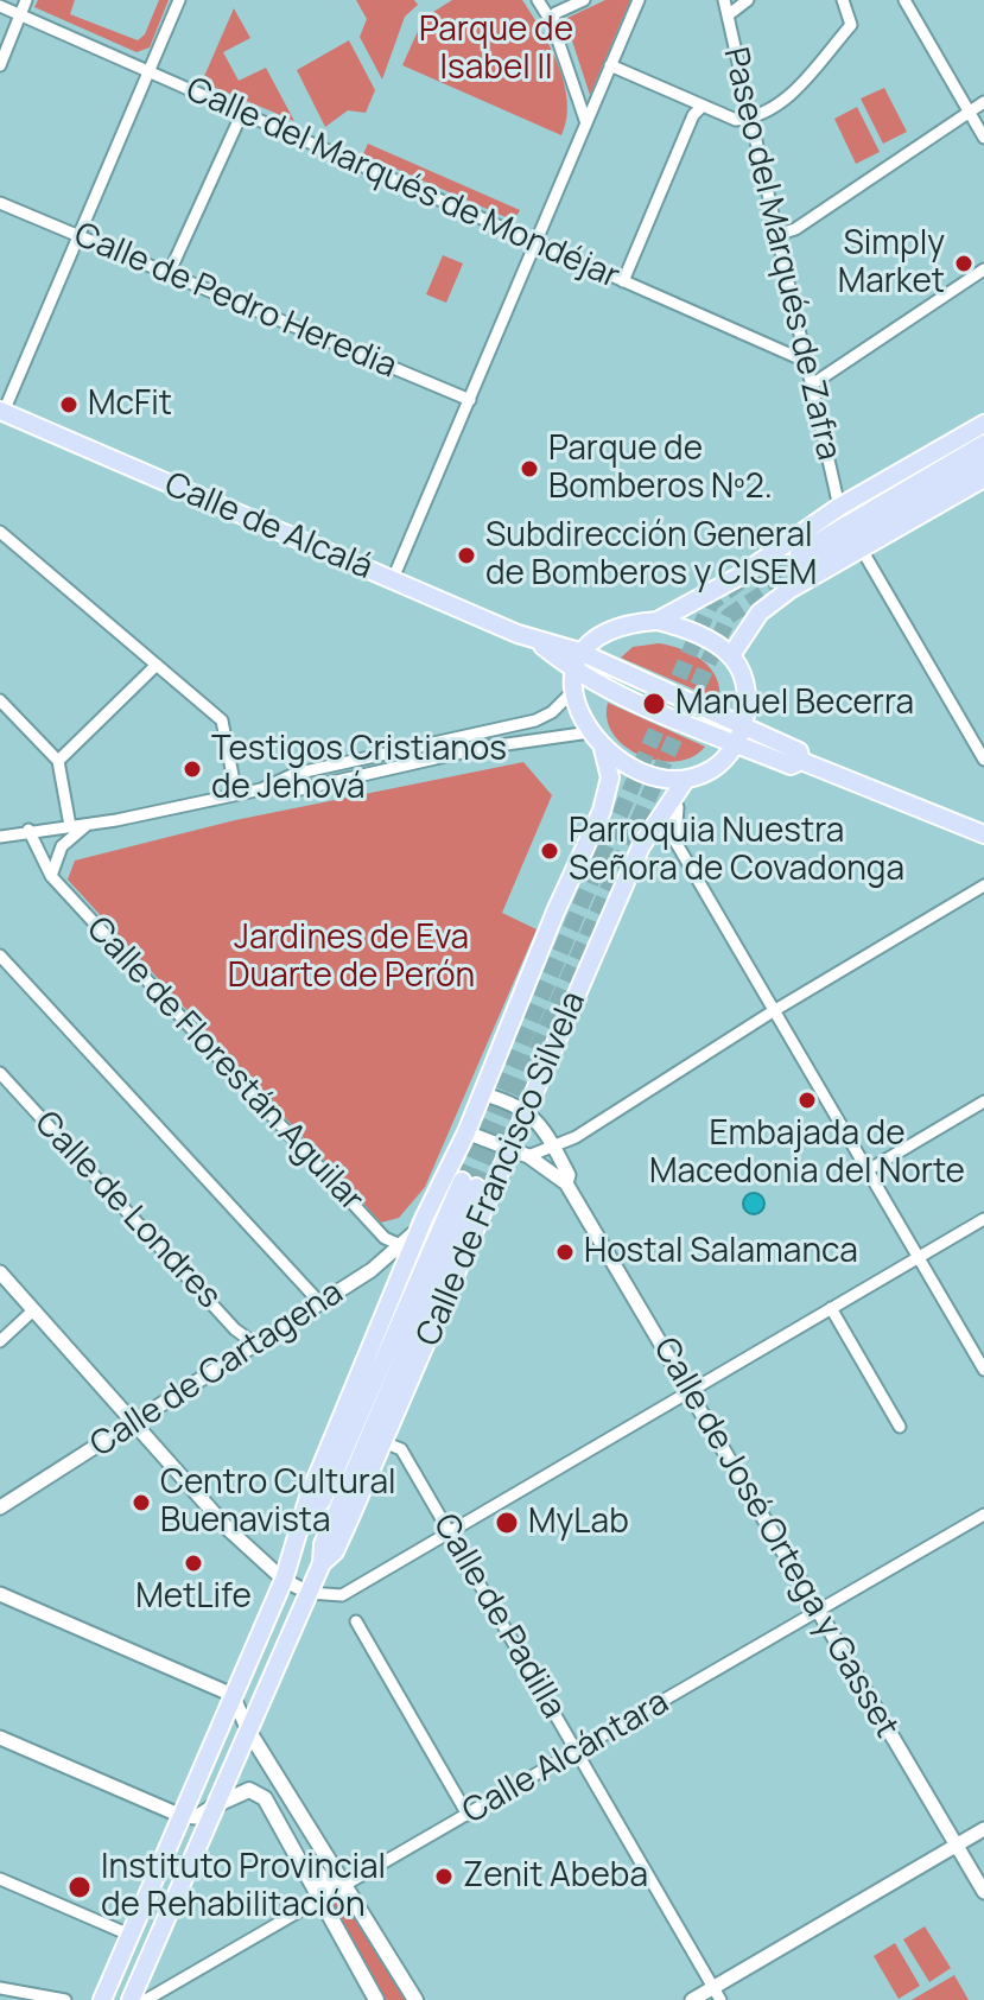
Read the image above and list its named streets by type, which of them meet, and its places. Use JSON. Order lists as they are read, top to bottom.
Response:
{
  "streets": {
    "main road": ["Calle de Alcalá", "Calle de Francisco Silvela"],
    "street": [
      "Calle del Marqués de Mondéjar",
      "Paseo del Marqués de Zafra",
      "Calle de Pedro Heredia",
      "Calle de Florestán Aguilar",
      "Calle de Londres",
      "Calle de Cartagena",
      "Calle de José Ortega y Gasset",
      "Calle de Padilla",
      "Calle Alcántara"
    ]
  },
  "crossings": [
    ["Calle del Marqués de Mondéjar", "Paseo del Marqués de Zafra"],
    ["Calle de Florestán Aguilar", "Calle de Cartagena"],
    ["Calle de Francisco Silvela", "Calle de Cartagena"],
    ["Calle de Francisco Silvela", "Calle de José Ortega y Gasset"],
    ["Calle de Francisco Silvela", "Calle de Padilla"],
    ["Calle de Londres", "Calle de Cartagena"],
    ["Calle de José Ortega y Gasset", "Calle Alcántara"],
    ["Calle de Padilla", "Calle Alcántara"]
  ],
  "parks": ["Parque de Isabel II", "Jardines de Eva Duarte de Perón"],
  "places": [
    "Simply Market",
    "McFit",
    "Parque de Bomberos Nº2.",
    "Subdirección General de Bomberos y CISEM",
    "Manuel Becerra",
    "Testigos Cristianos de Jehová",
    "Parroquia Nuestra Señora de Covadonga",
    "Embajada de Macedonia del Norte",
    "Hostal Salamanca",
    "Centro Cultural Buenavista",
    "MyLab",
    "MetLife",
    "Zenit Abeba",
    "Instituto Provincial de Rehabilitación"
  ]
}
